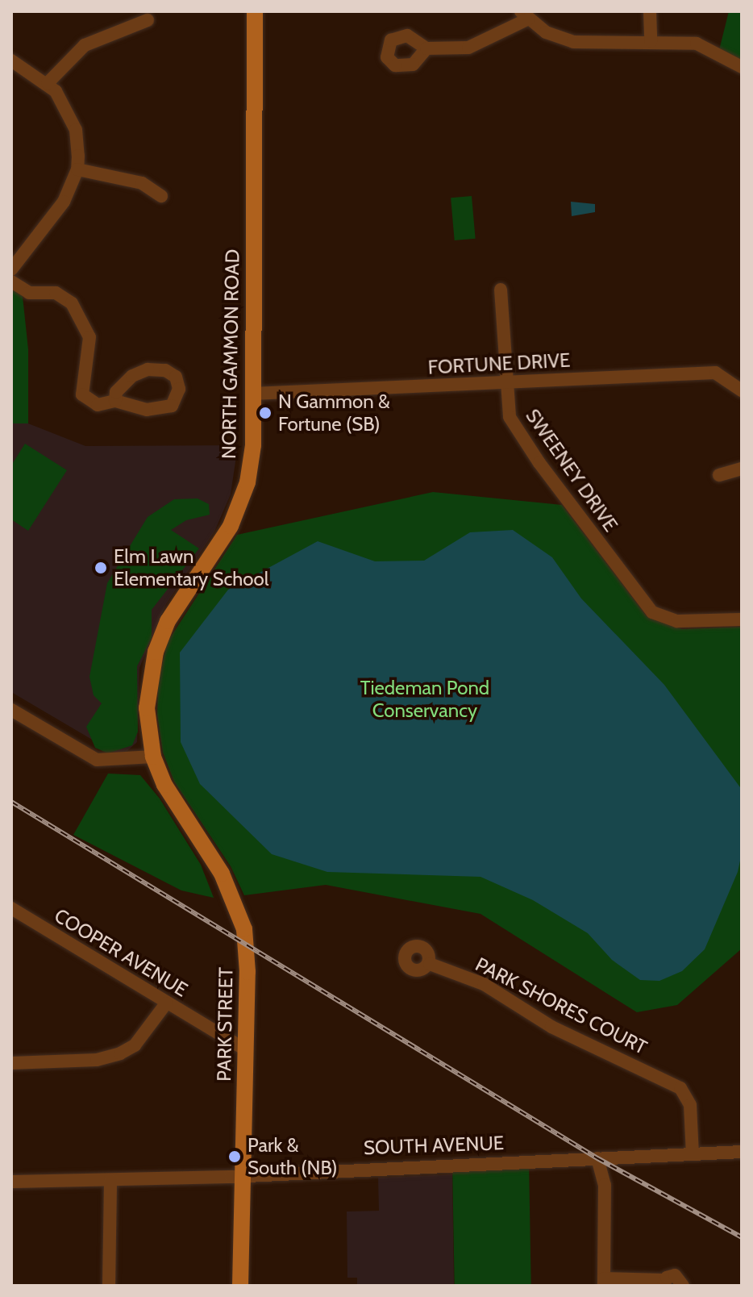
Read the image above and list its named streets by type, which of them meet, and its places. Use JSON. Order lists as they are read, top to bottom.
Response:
{
  "streets": {
    "main road": ["NORTH GAMMON ROAD", "PARK STREET"],
    "street": [
      "FORTUNE DRIVE",
      "SWEENEY DRIVE",
      "COOPER AVENUE",
      "PARK SHORES COURT",
      "SOUTH AVENUE"
    ]
  },
  "crossings": [
    ["NORTH GAMMON ROAD", "FORTUNE DRIVE"],
    ["NORTH GAMMON ROAD", "PARK STREET"],
    ["FORTUNE DRIVE", "SWEENEY DRIVE"],
    ["COOPER AVENUE", "PARK STREET"],
    ["PARK SHORES COURT", "SOUTH AVENUE"],
    ["PARK STREET", "SOUTH AVENUE"]
  ],
  "parks": ["Tiedeman Pond Conservancy"],
  "places": ["N Gammon & Fortune (SB)", "Elm Lawn Elementary School", "Park & South (NB)"]
}
